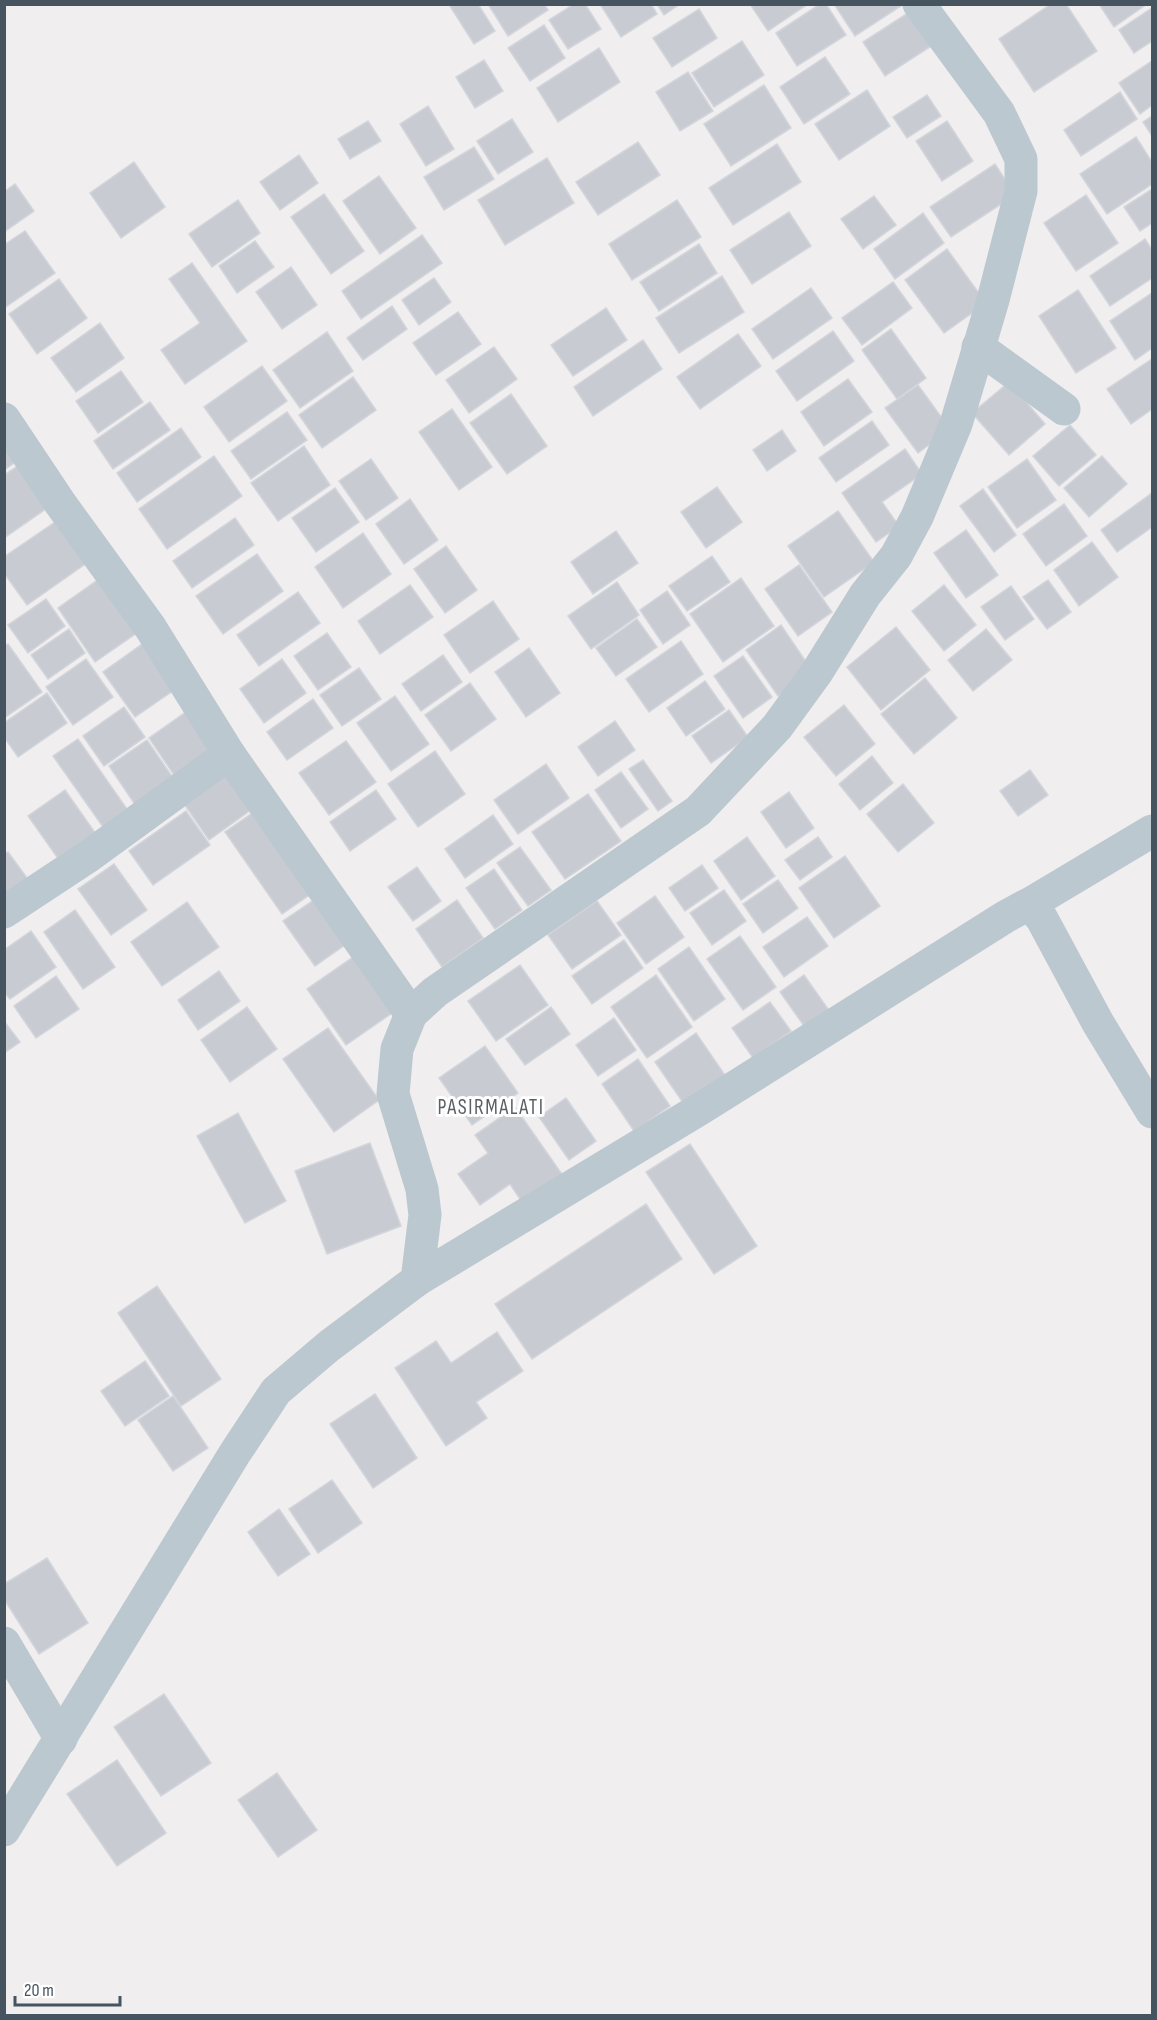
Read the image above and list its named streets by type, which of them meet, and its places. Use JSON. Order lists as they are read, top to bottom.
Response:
{
  "districts": ["PASIRMALATI"],
  "scale_bar": "20 m"
}
